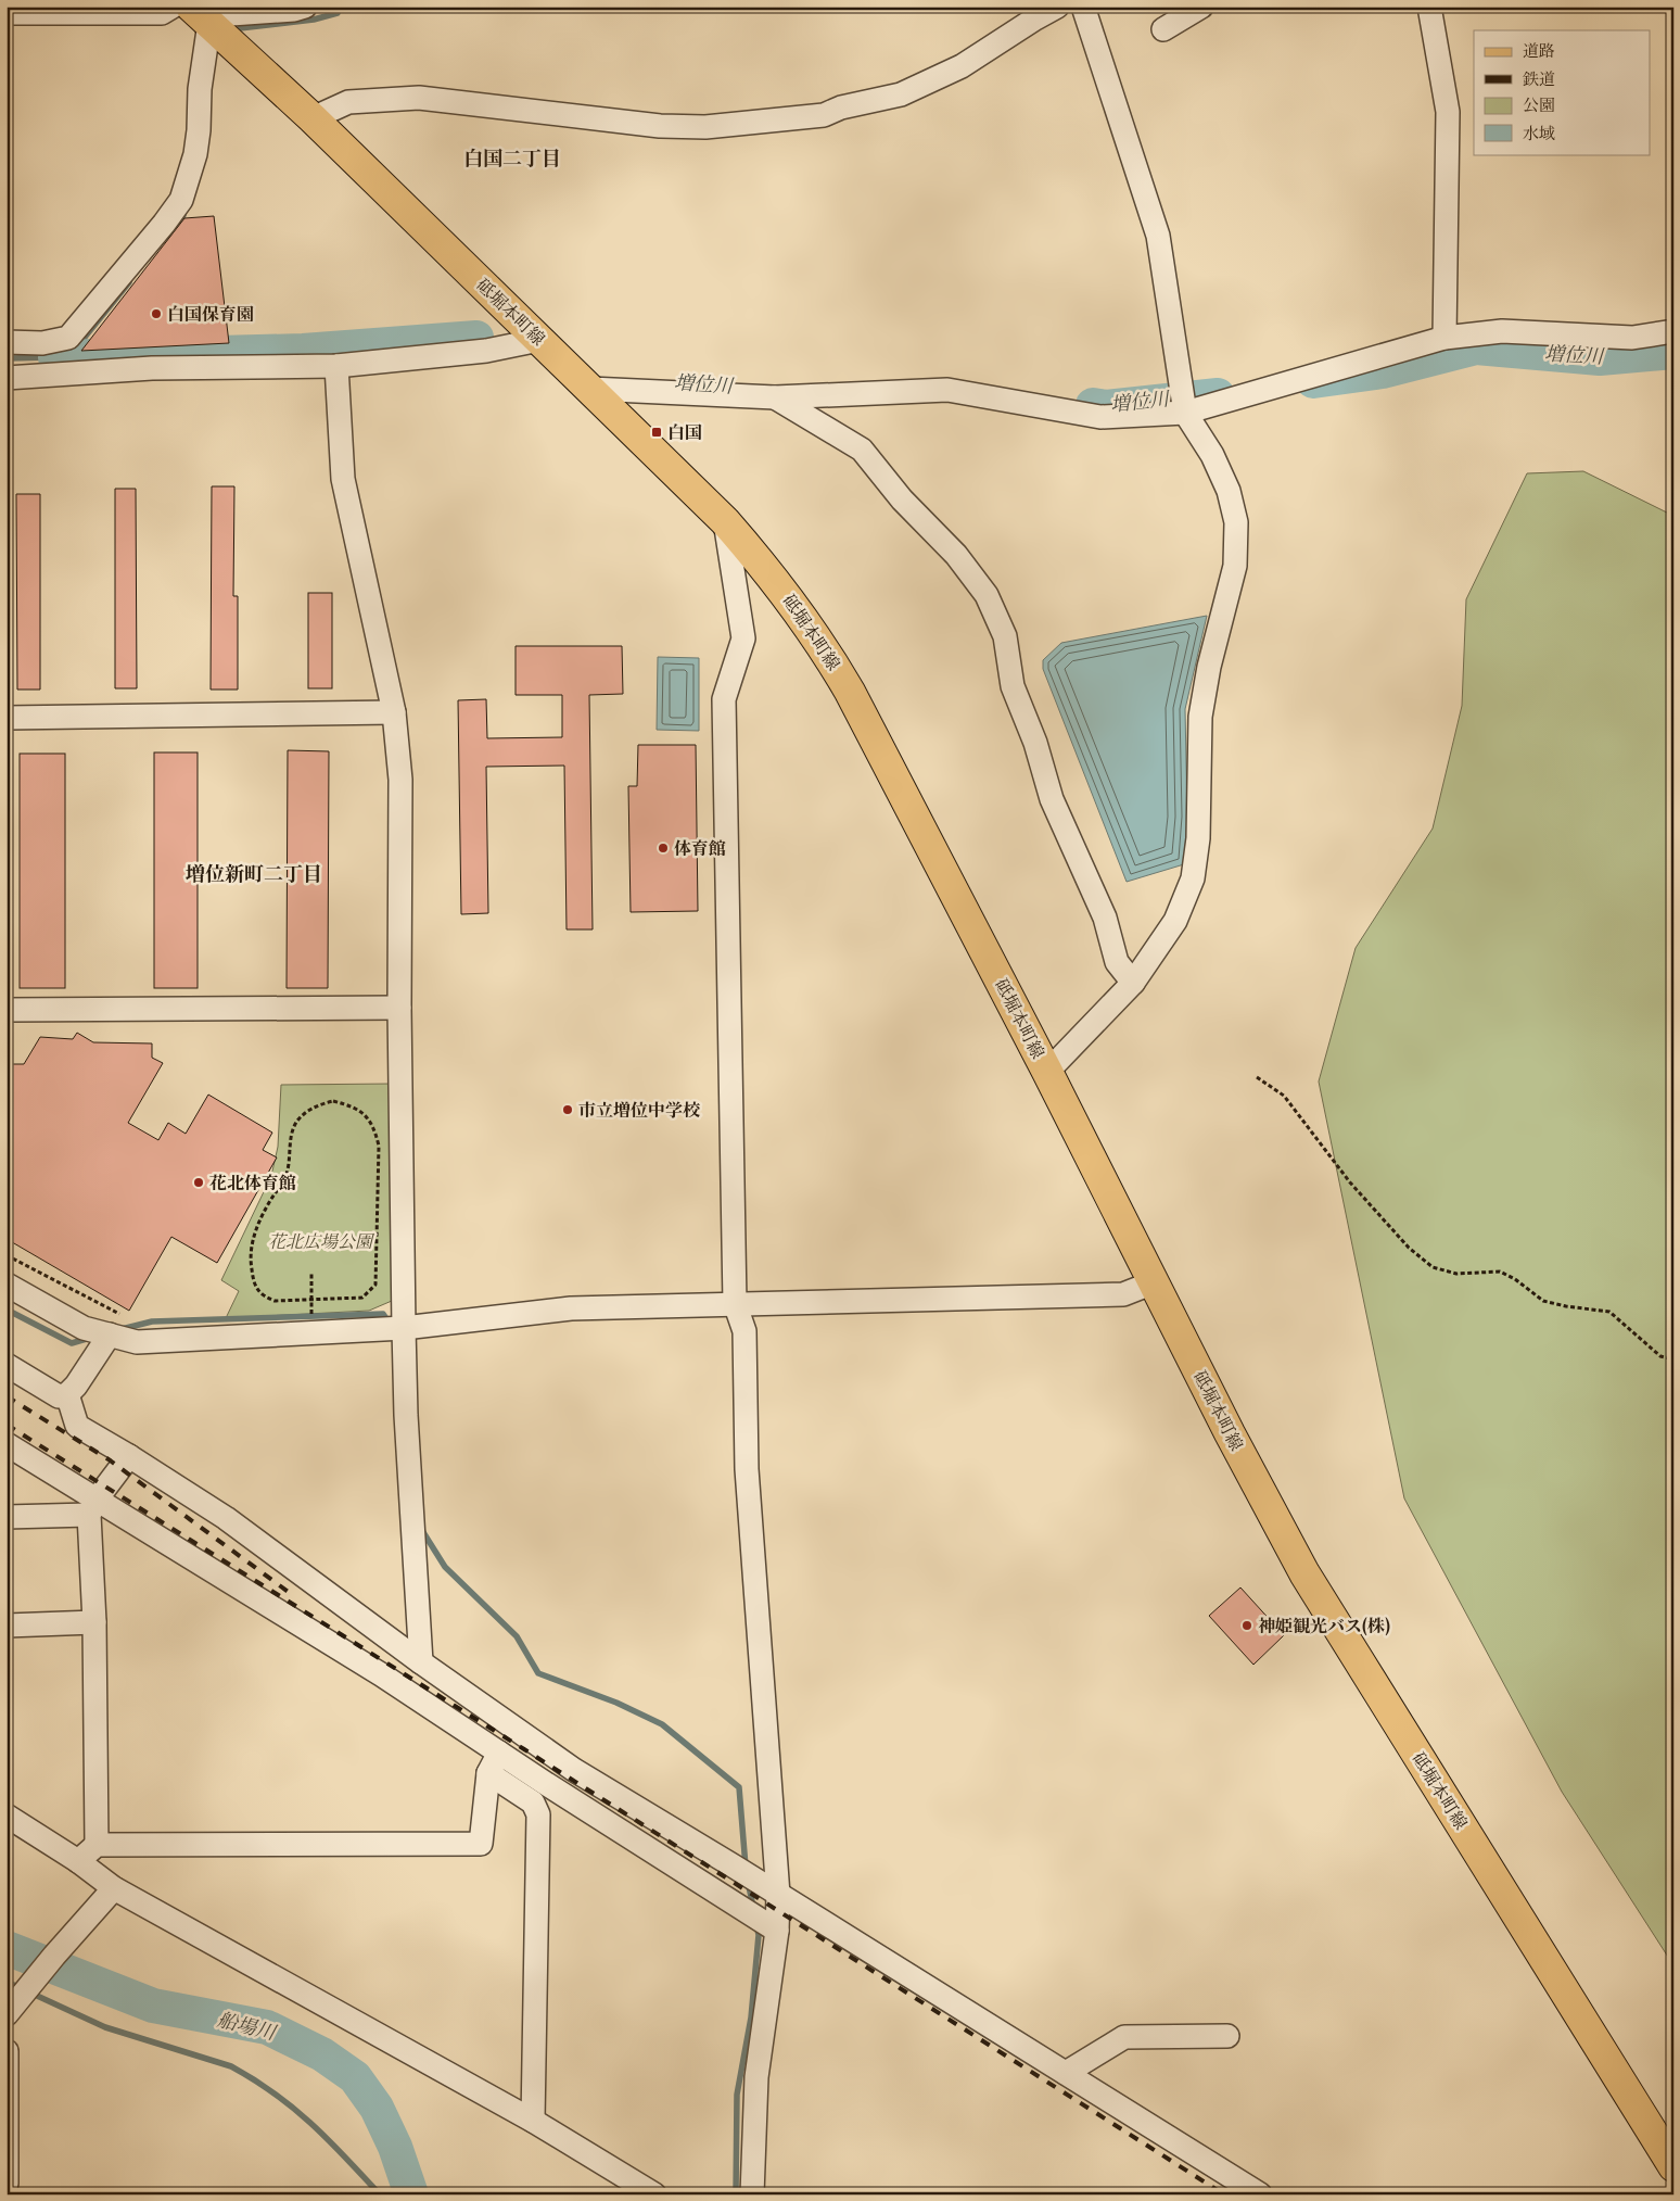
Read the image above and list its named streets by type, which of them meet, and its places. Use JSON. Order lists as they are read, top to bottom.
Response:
{
  "streets": {
    "main road": ["砥堀本町線"]
  },
  "districts": ["白国二丁目", "増位新町二丁目"],
  "water": ["増位川", "船場川"],
  "parks": ["花北広場公園"],
  "places": {
    "other": [
      "白国保育園",
      "体育館",
      "市立増位中学校",
      "花北体育館",
      "神姫観光バス(株)"
    ],
    "transit": ["白国"]
  },
  "legend": [
    "道路",
    "鉄道",
    "公園",
    "水域"
  ]
}
